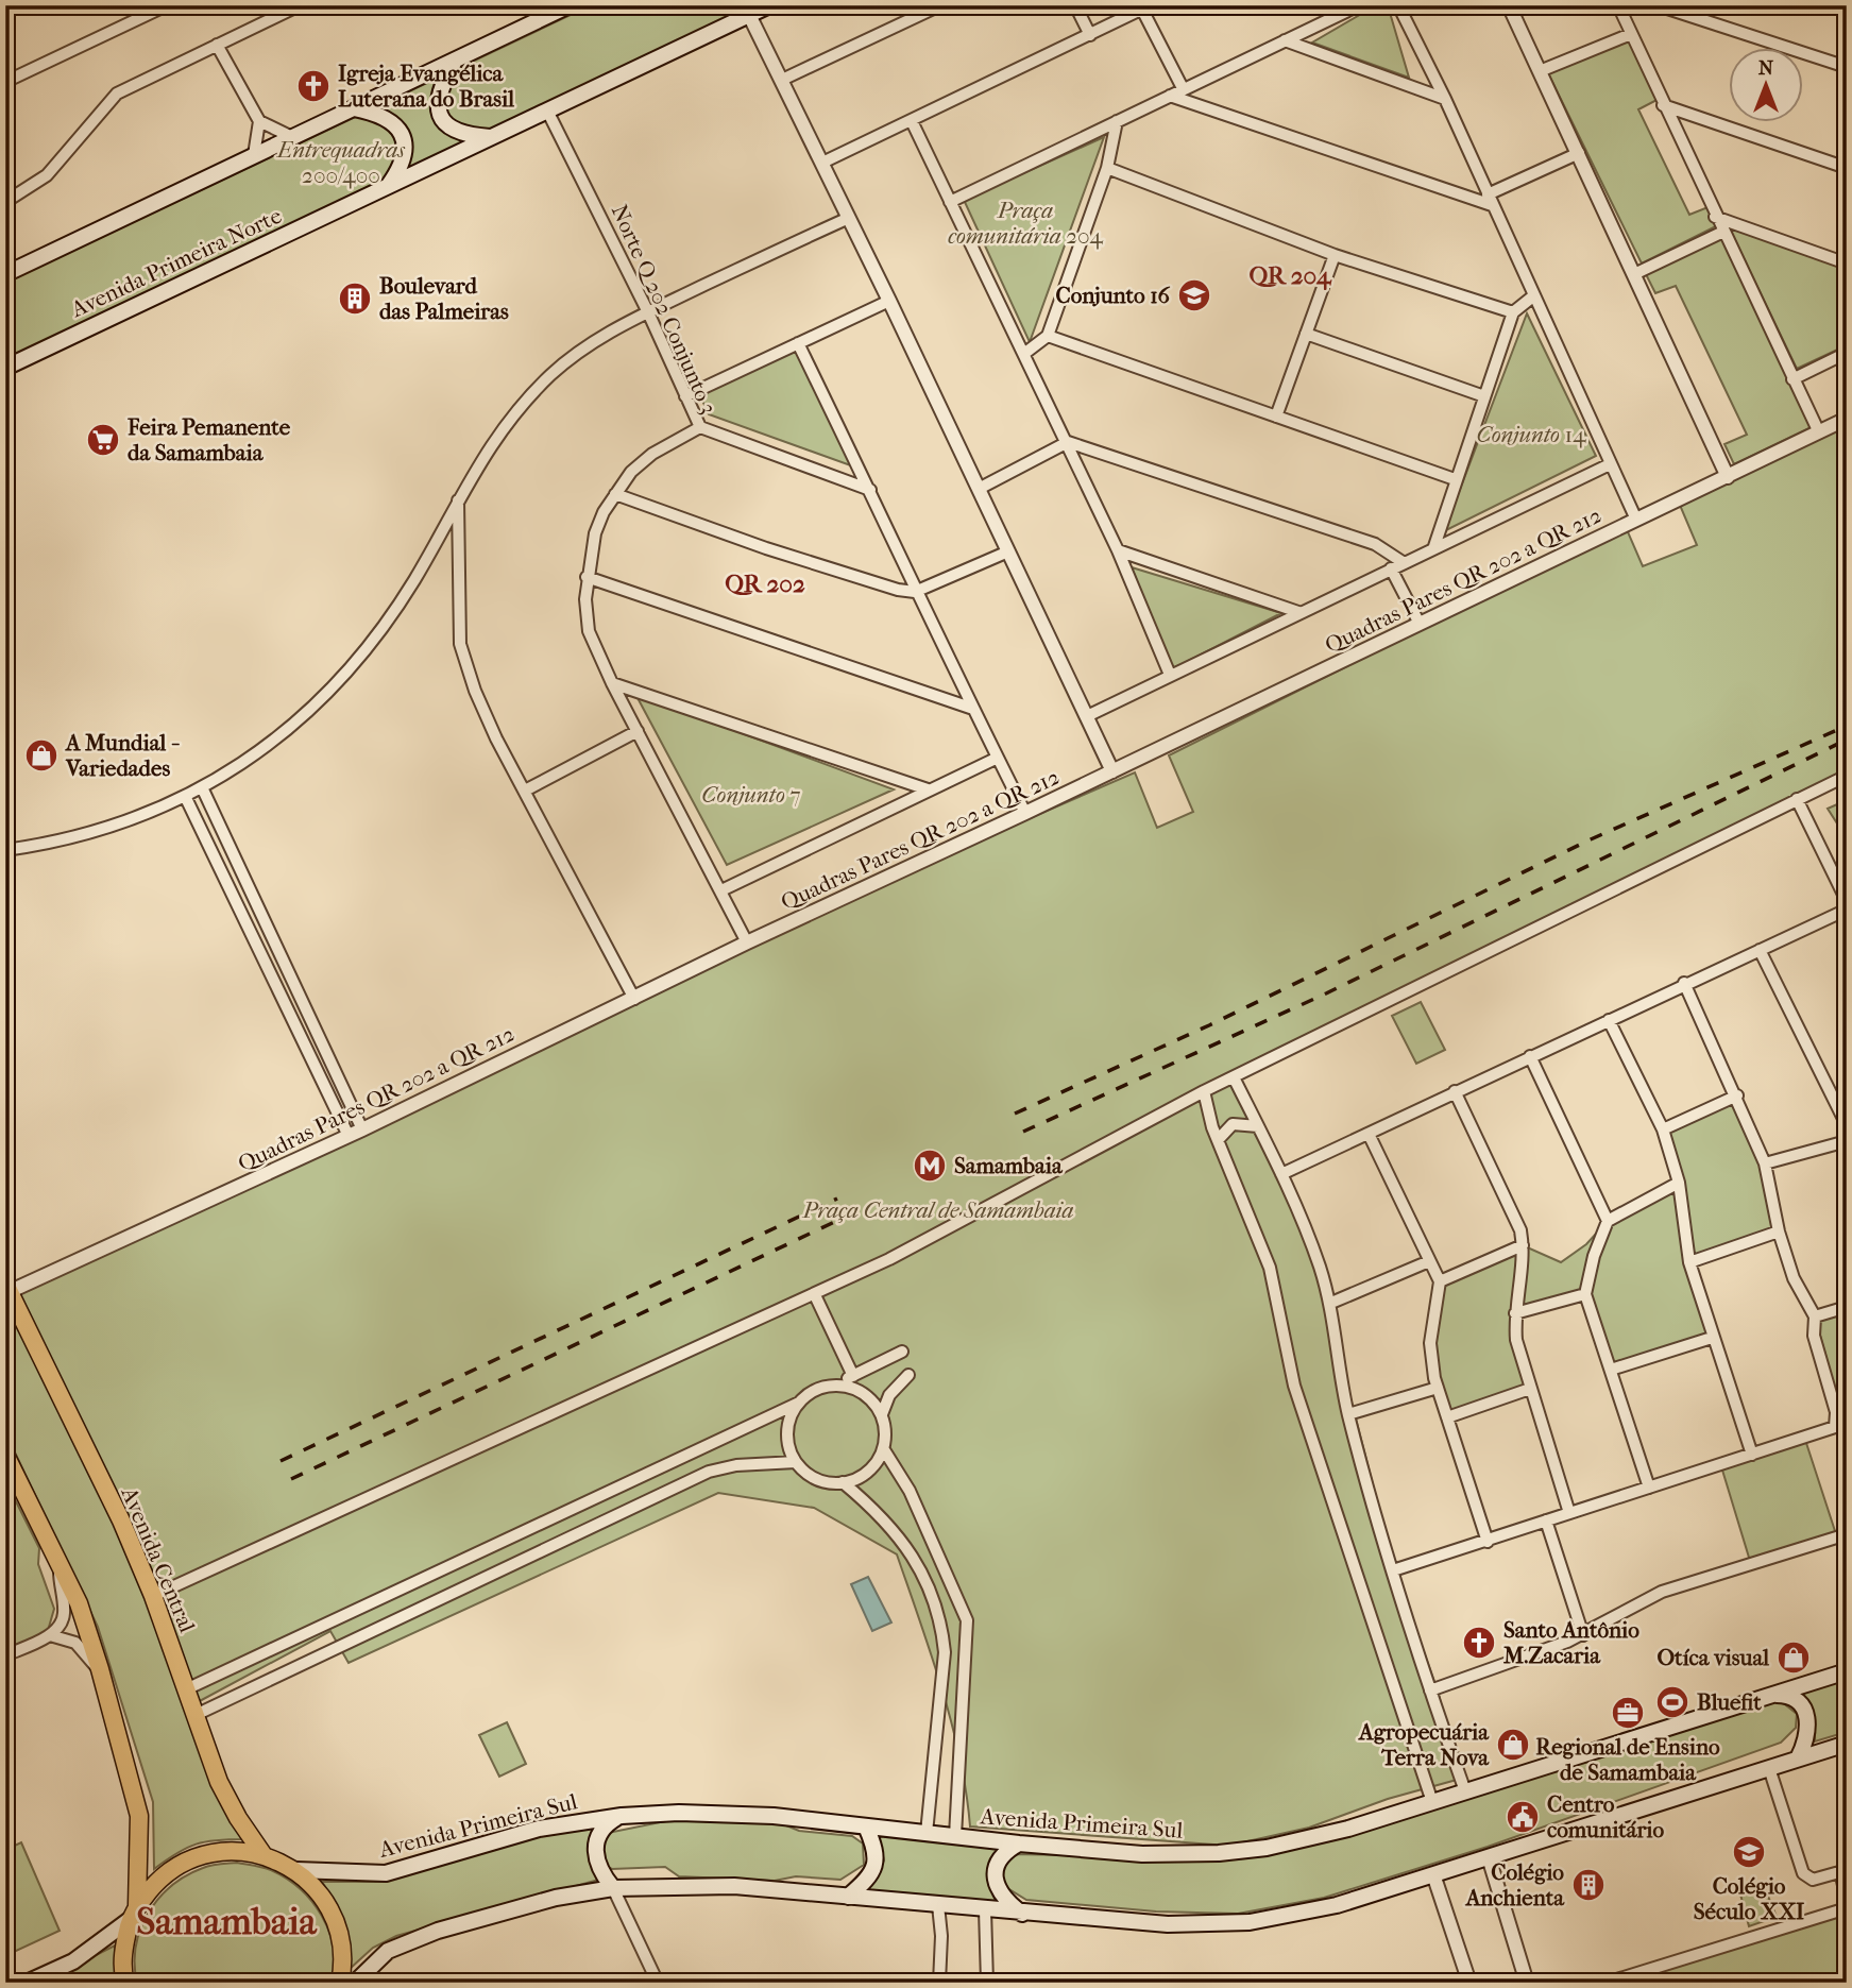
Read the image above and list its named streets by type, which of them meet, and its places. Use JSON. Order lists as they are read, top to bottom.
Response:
{
  "streets": {
    "main road": ["Avenida Primeira Norte", "Avenida Central", "Avenida Primeira Sul"],
    "street": ["Norte Q 202 Conjunto 3", "Quadras Pares QR 202 a QR 212"]
  },
  "crossings": [
    ["Avenida Primeira Norte", "Norte Q 202 Conjunto 3"],
    ["Norte Q 202 Conjunto 3", "Quadras Pares QR 202 a QR 212"],
    ["Quadras Pares QR 202 a QR 212", "Avenida Central"]
  ],
  "districts": ["QR 204", "QR 202", "Samambaia"],
  "parks": [
    "Entrequadras 200/400",
    "Praça comunitária 204",
    "Conjunto 14",
    "Conjunto 7",
    "Praça Central de Samambaia"
  ],
  "places": {
    "church": ["Igreja Evangélica Luterana do Brasil", "Santo Antônio M.Zacaria"],
    "school or university": ["Conjunto 16", "Colégio Século XXI"],
    "building": ["Boulevard das Palmeiras", "Colégio Anchienta"],
    "supermarket": ["Feira Pemanente da Samambaia"],
    "shop": ["A Mundial - Variedades", "Otíca visual", "Agropecuária Terra Nova"],
    "metro station": ["Samambaia"],
    "sports": ["Bluefit"],
    "office": ["Regional de Ensino de Samambaia"],
    "public building": ["Centro comunitário"]
  },
  "north": "top"
}
